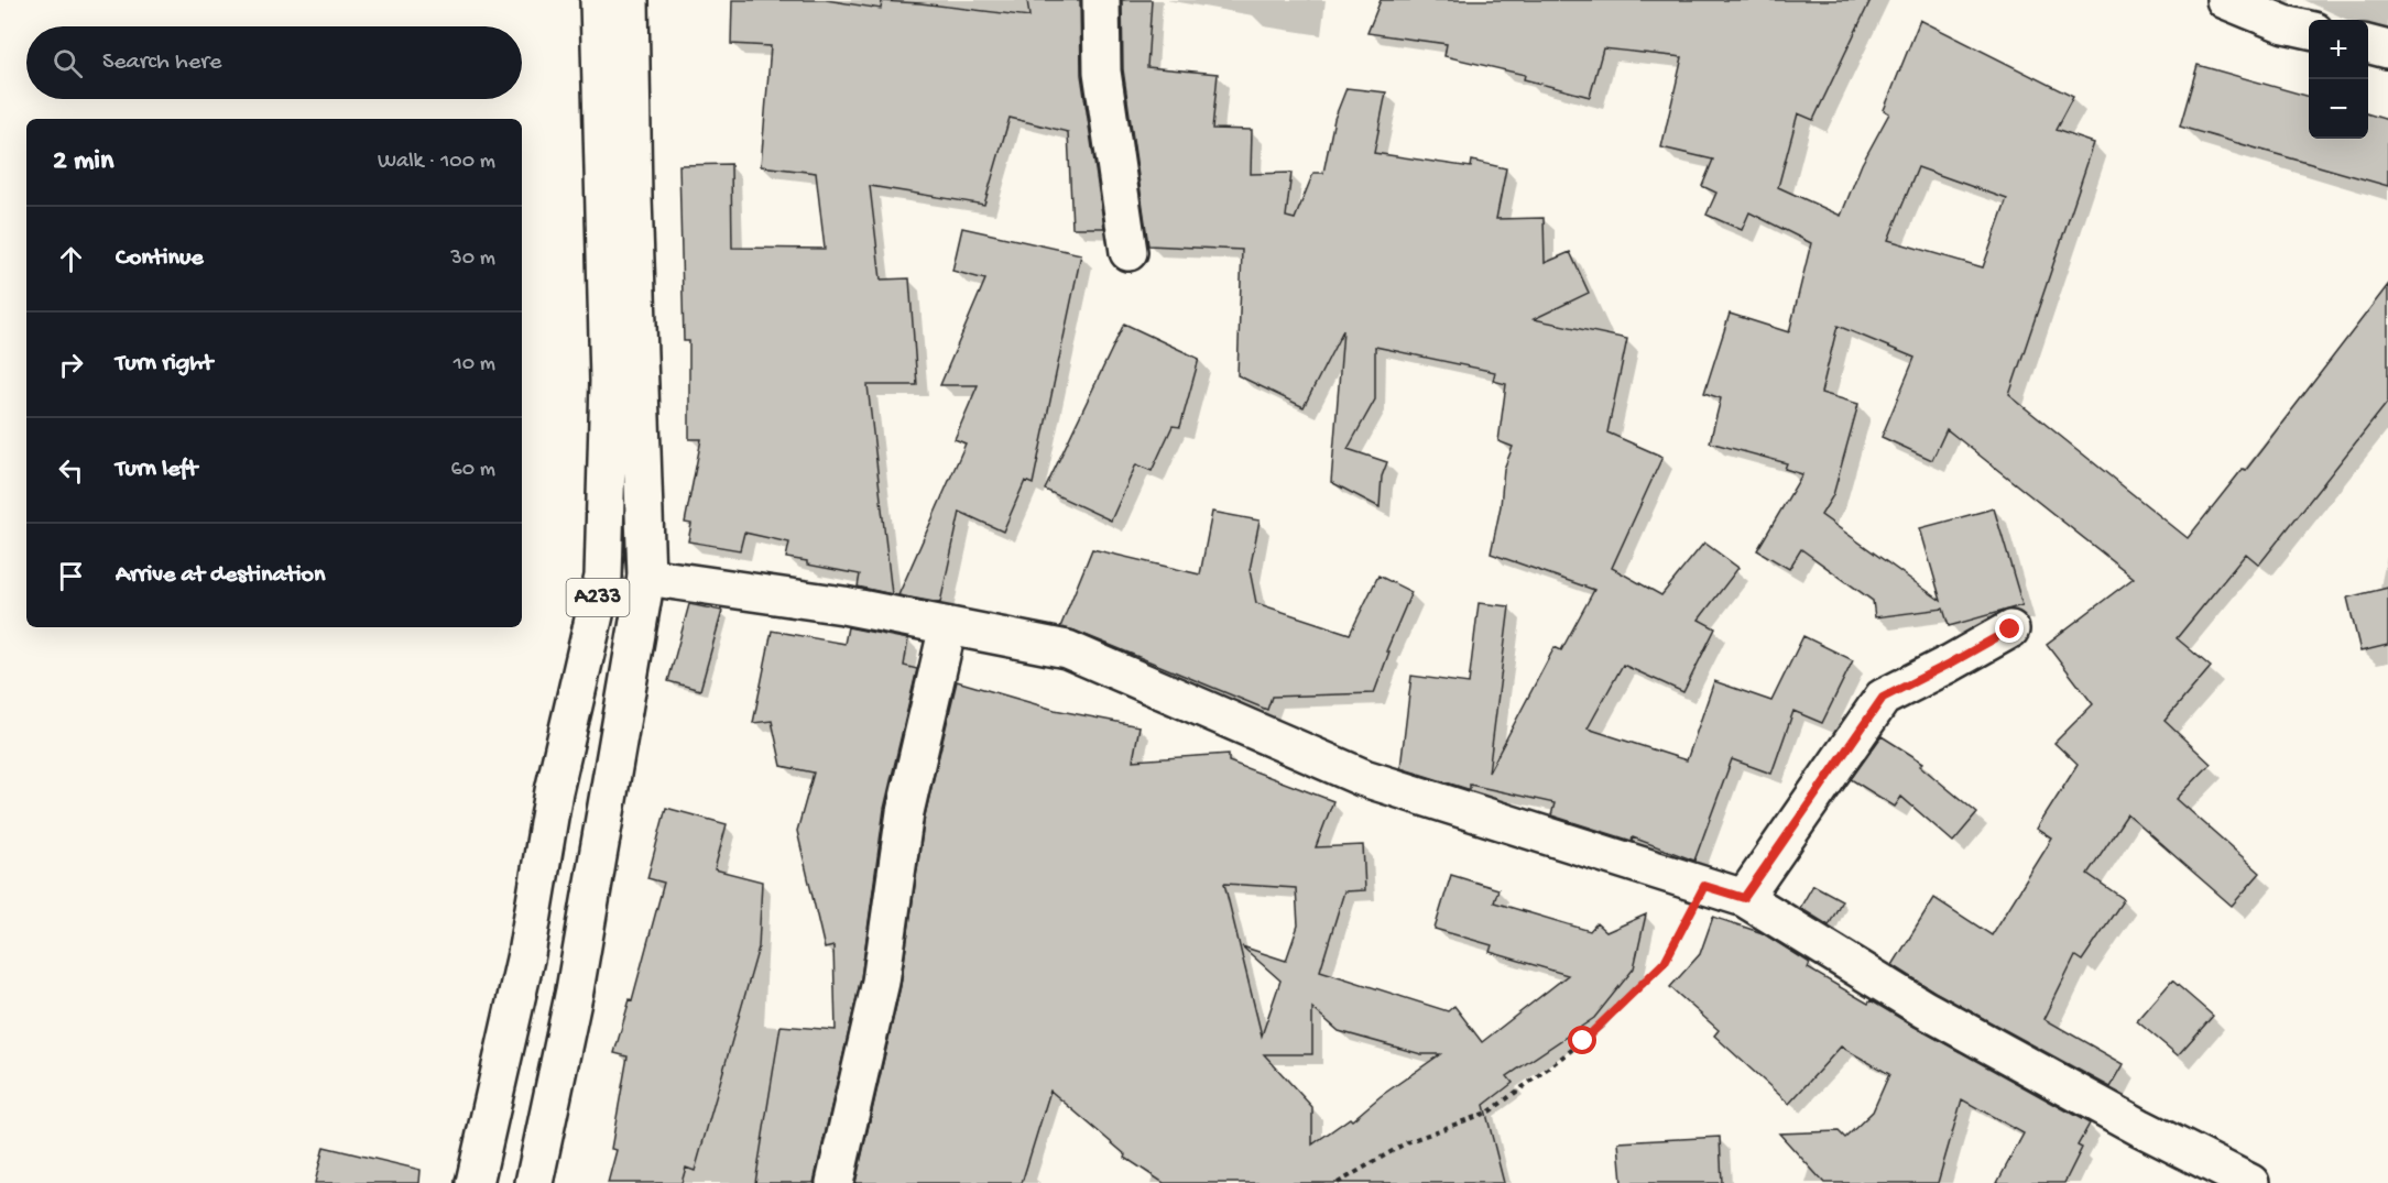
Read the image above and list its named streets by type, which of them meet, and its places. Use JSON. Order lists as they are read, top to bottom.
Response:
{
  "streets": {
    "main road": ["A233"]
  },
  "page": {
    "map_buttons": ["+", "−"],
    "search": "Search here",
    "heading": ["2 min", "Walk · 100 m"],
    "list": [
      ["Continue", "30 m"],
      ["Turn right", "10 m"],
      ["Turn left", "60 m"],
      "Arrive at destination"
    ]
  }
}
